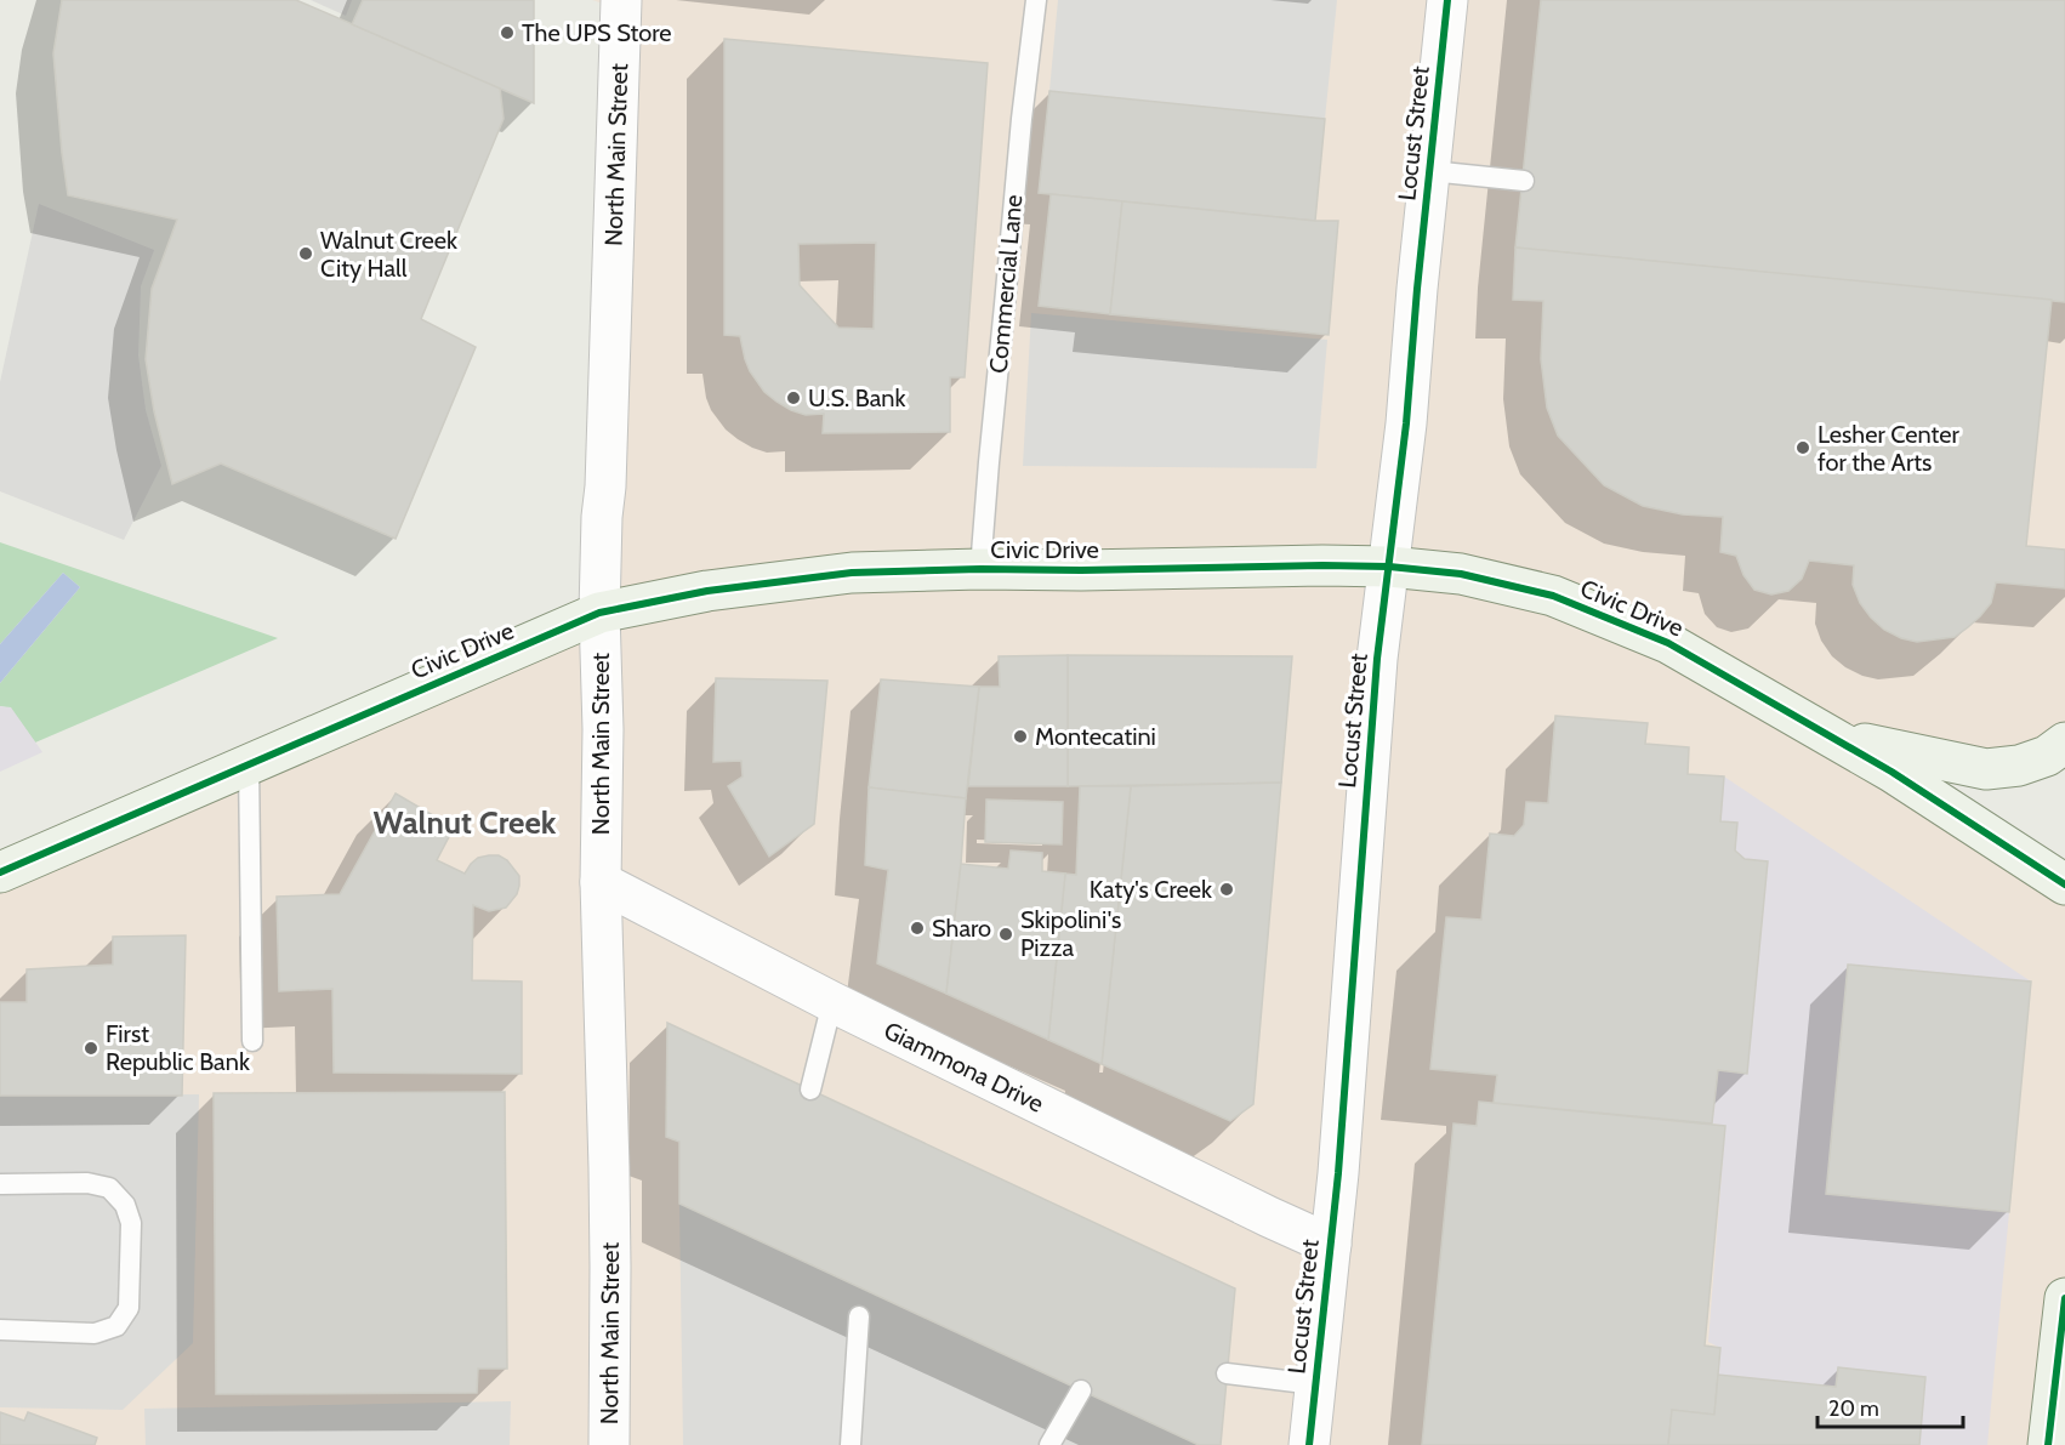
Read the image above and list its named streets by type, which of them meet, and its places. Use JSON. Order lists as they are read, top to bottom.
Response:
{
  "streets": {
    "street": [
      "Locust Street",
      "North Main Street",
      "Civic Drive",
      "Giammona Drive"
    ],
    "lane": ["Commercial Lane"]
  },
  "crossings": [
    ["Locust Street", "Civic Drive"],
    ["Locust Street", "Giammona Drive"],
    ["North Main Street", "Civic Drive"],
    ["North Main Street", "Giammona Drive"],
    ["Commercial Lane", "Civic Drive"]
  ],
  "districts": ["Walnut Creek"],
  "places": [
    "The UPS Store",
    "Walnut Creek City Hall",
    "U.S. Bank",
    "Lesher Center for the Arts",
    "Montecatini",
    "Katy's Creek",
    "Sharo",
    "Skipolini's Pizza",
    "First Republic Bank"
  ],
  "scale_bar": "20 m"
}
